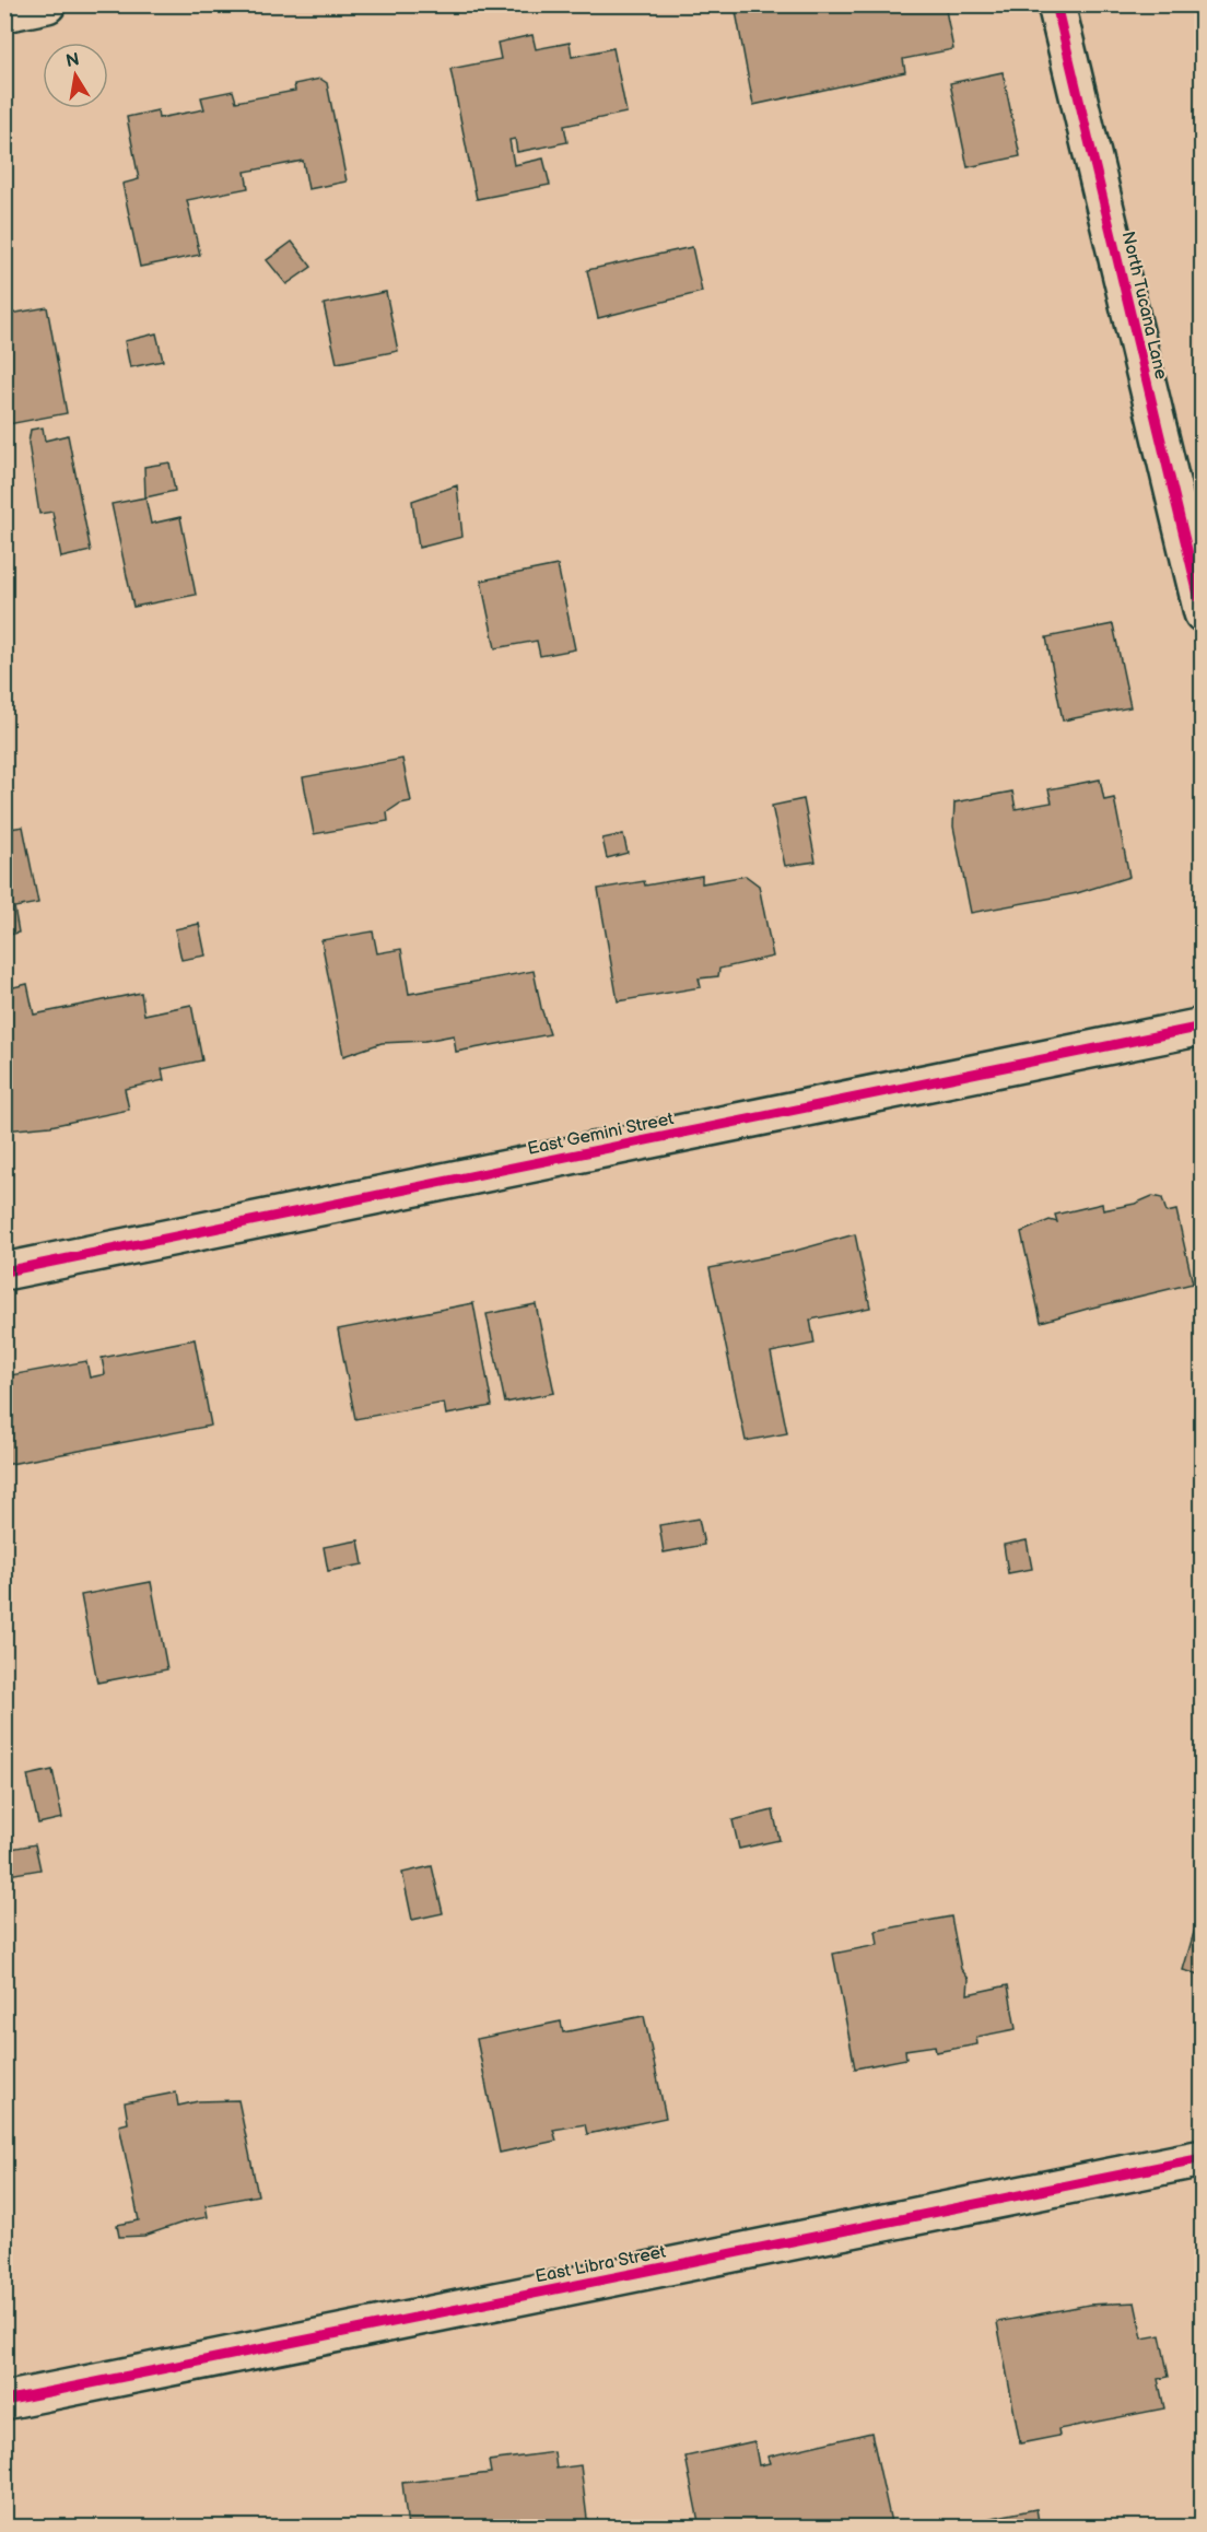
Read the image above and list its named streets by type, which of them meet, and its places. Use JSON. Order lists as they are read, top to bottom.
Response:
{
  "streets": {
    "street": ["North Tucana Lane", "East Gemini Street", "East Libra Street"]
  },
  "north": "top"
}
